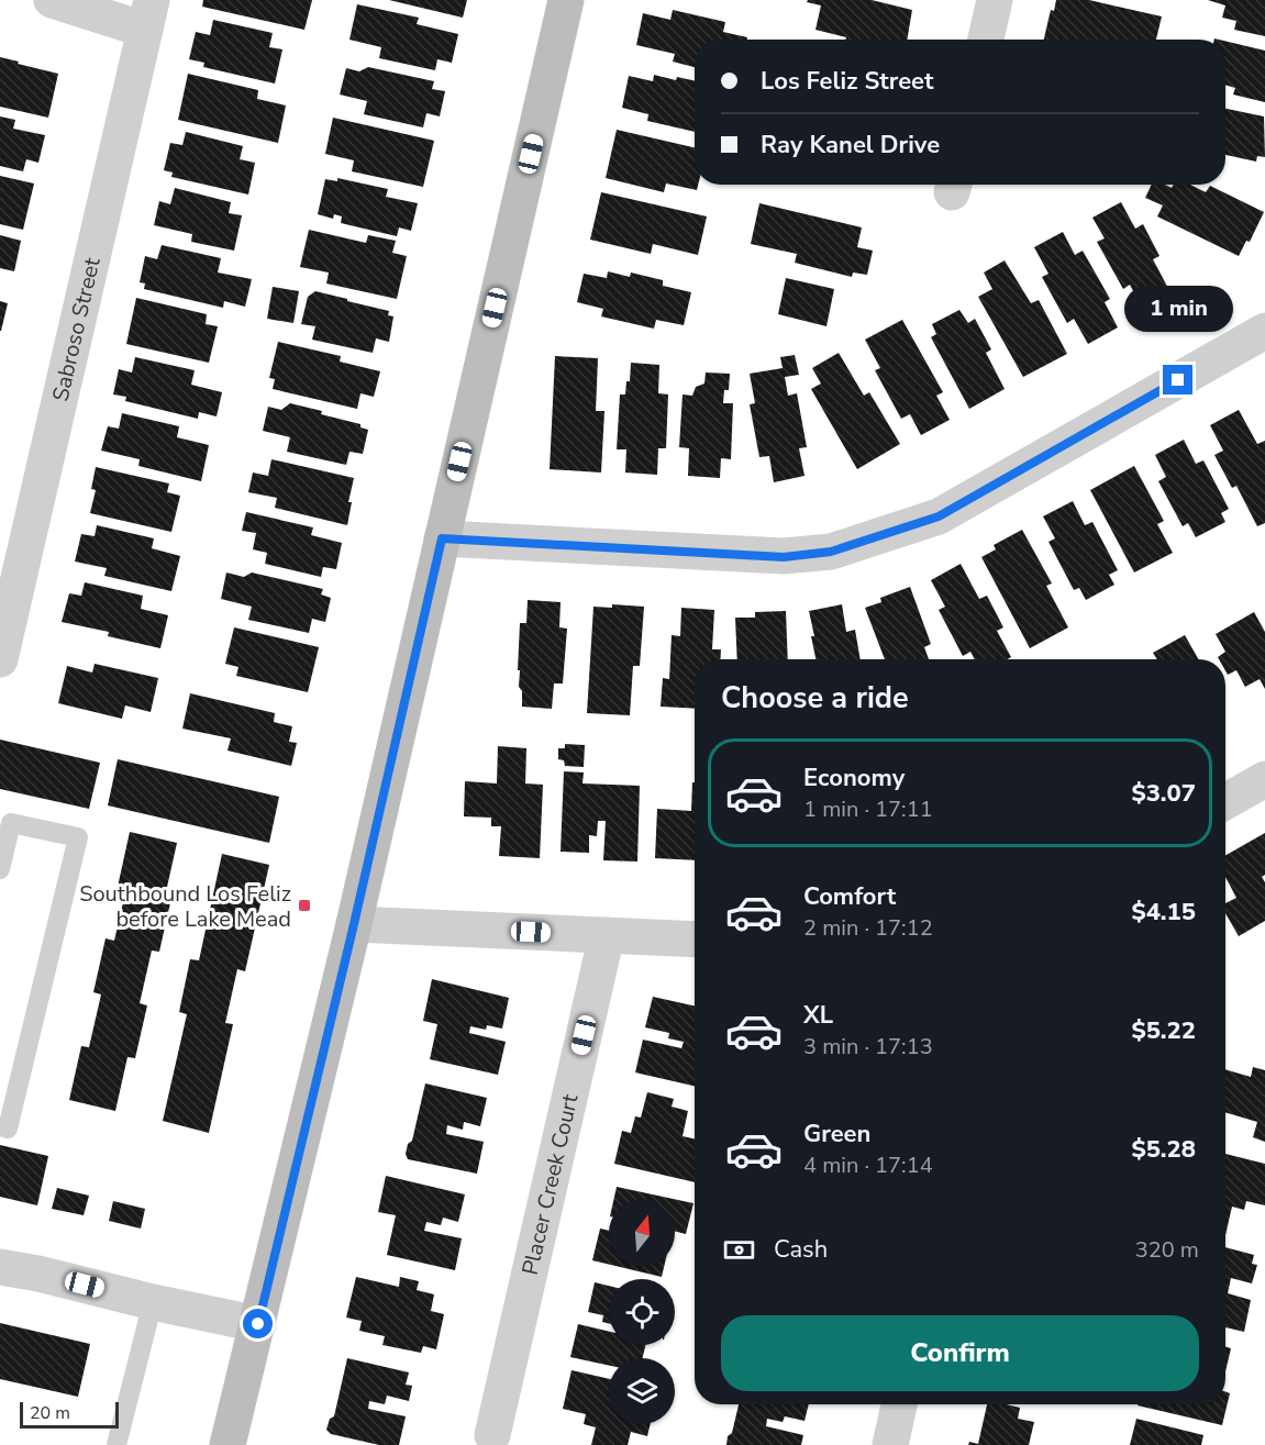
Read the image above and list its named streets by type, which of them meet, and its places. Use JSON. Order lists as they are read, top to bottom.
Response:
{
  "streets": {
    "street": ["Sabroso Street", "Placer Creek Court"]
  },
  "places": {
    "transit": ["Southbound Los Feliz before Lake Mead"]
  },
  "scale_bar": "20 m",
  "north": "top",
  "page": {
    "banner": ["Los Feliz Street", "Ray Kanel Drive"],
    "bubble": "1 min",
    "heading": "Choose a ride",
    "list": [
      {
        "name": "Economy",
        "note": "1 min · 17:11",
        "value": "$3.07"
      },
      {
        "name": "Comfort",
        "note": "2 min · 17:12",
        "value": "$4.15"
      },
      {
        "name": "XL",
        "note": "3 min · 17:13",
        "value": "$5.22"
      },
      {
        "name": "Green",
        "note": "4 min · 17:14",
        "value": "$5.28"
      }
    ],
    "pay": ["Cash", "320 m"],
    "buttons": "Confirm",
    "scale": "20 m"
  }
}
